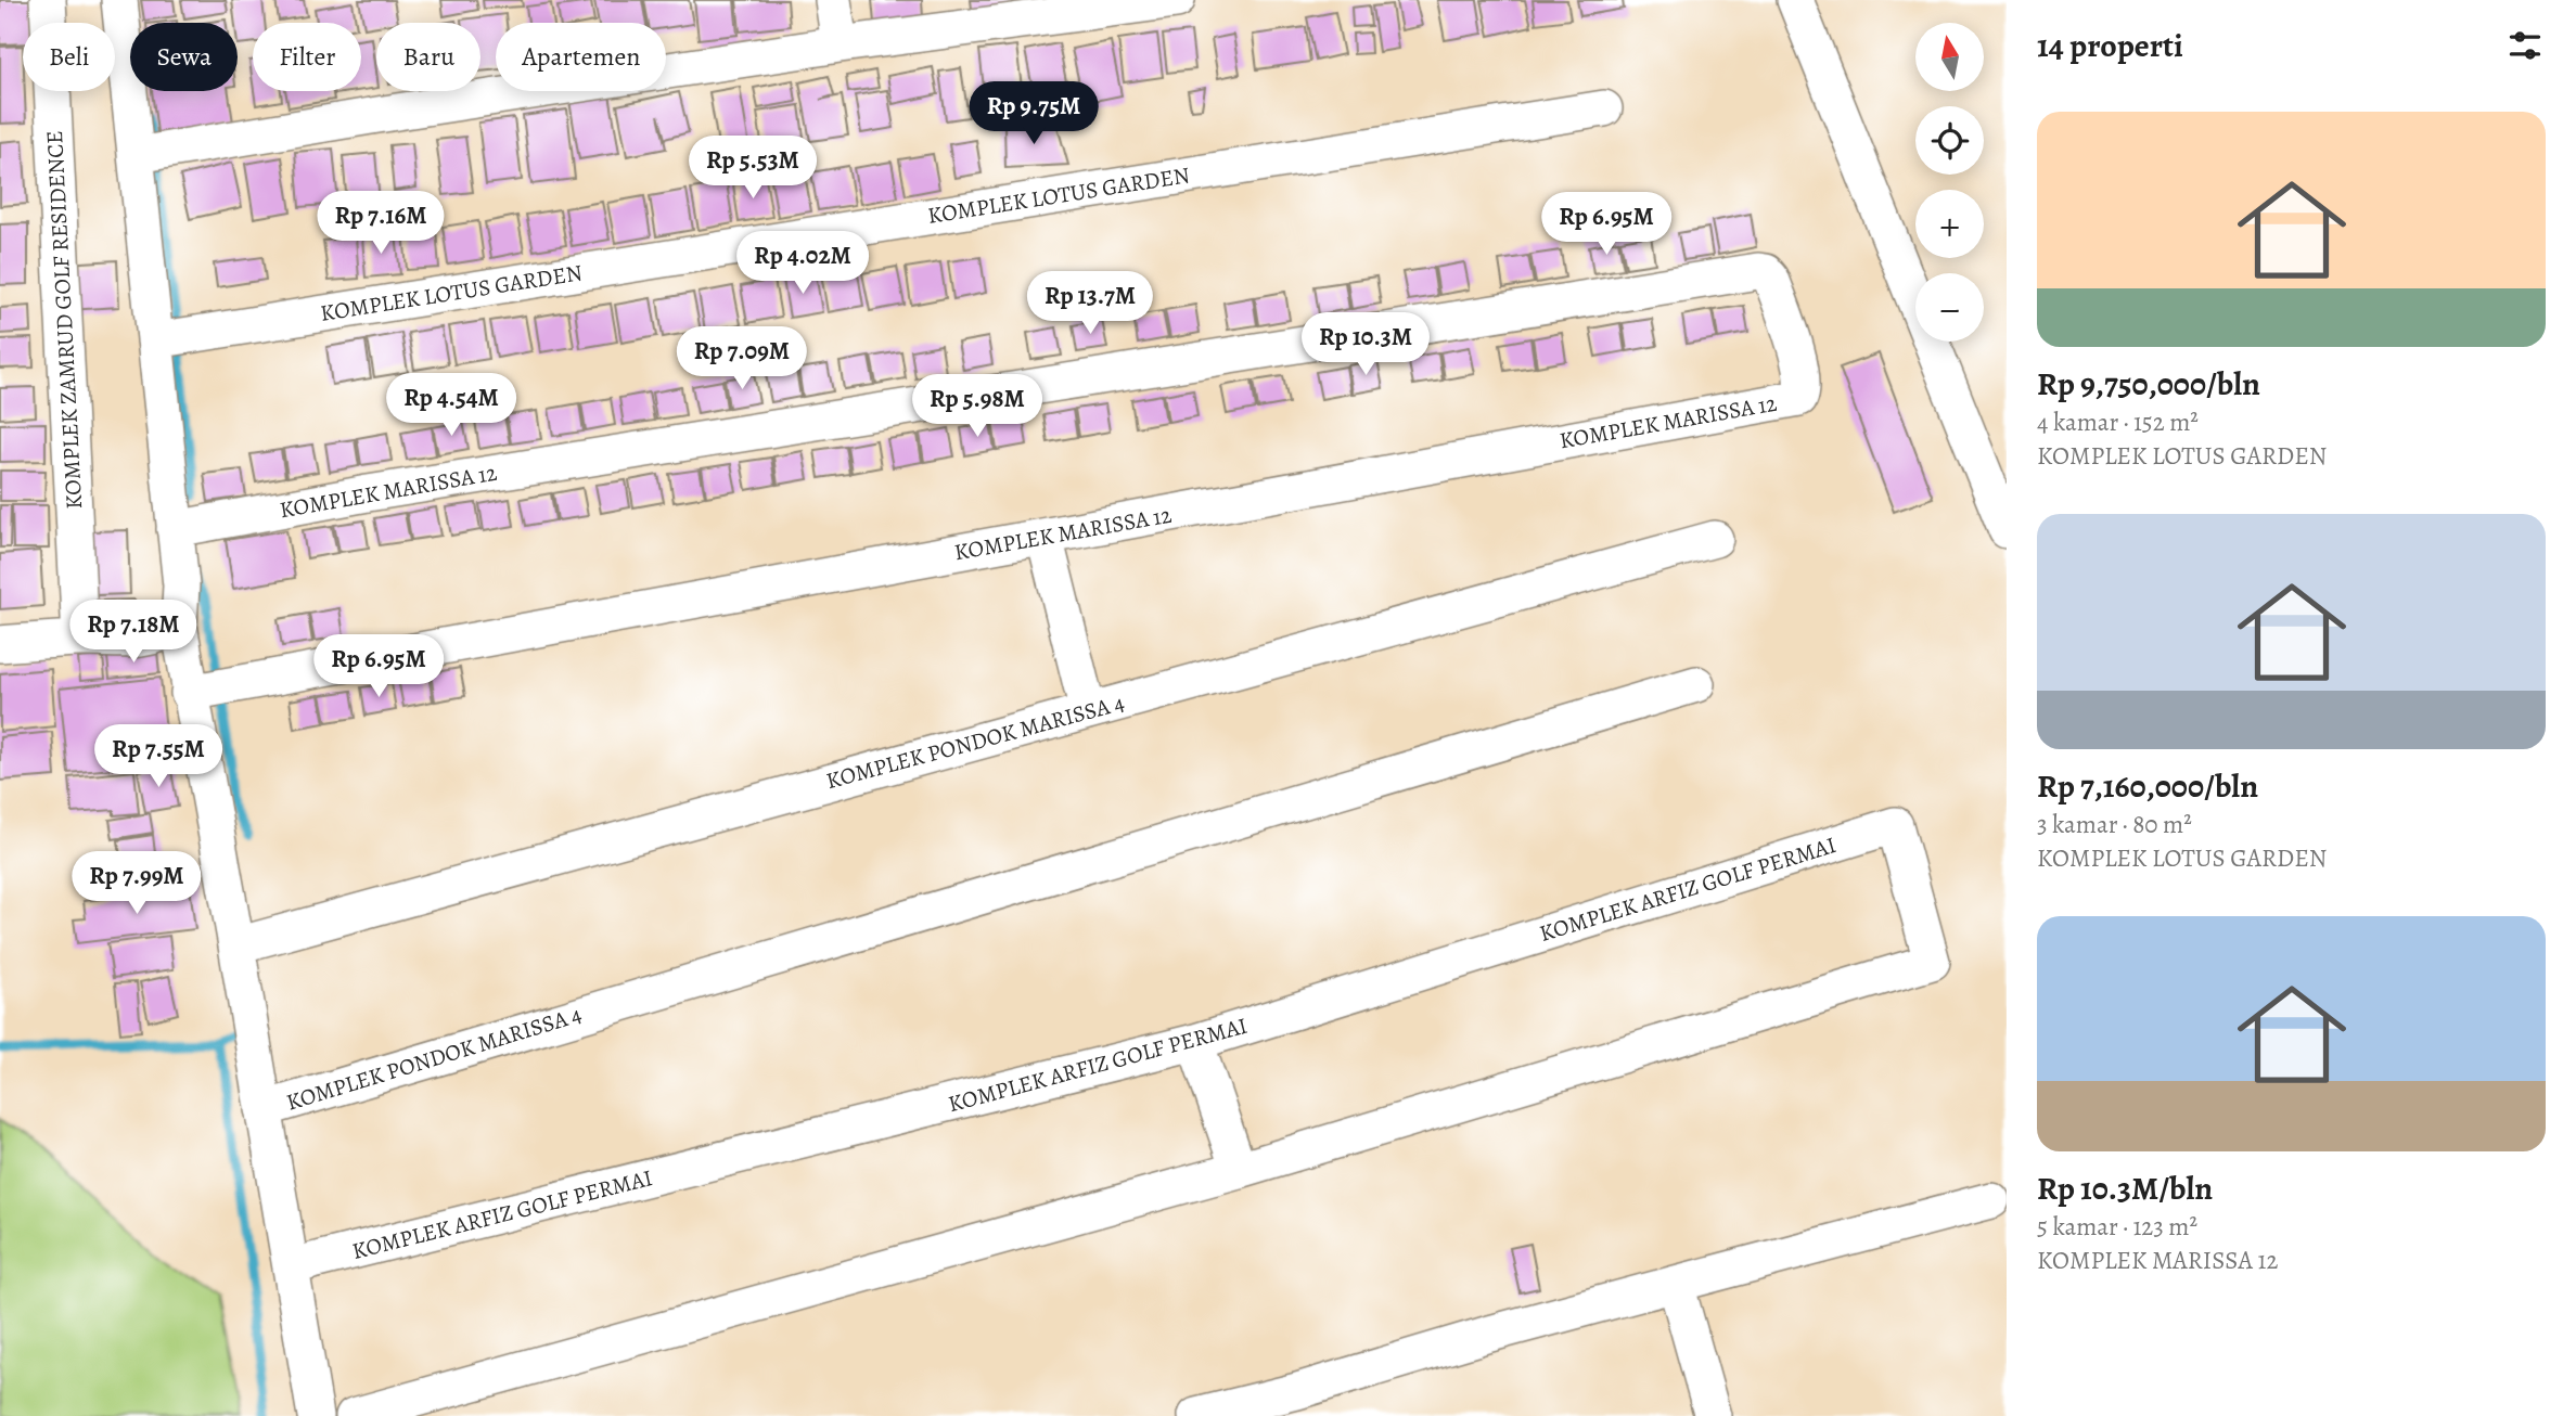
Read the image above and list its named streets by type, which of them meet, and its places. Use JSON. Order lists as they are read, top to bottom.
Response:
{
  "streets": {
    "street": [
      "KOMPLEK LOTUS GARDEN",
      "KOMPLEK ZAMRUD GOLF RESIDENCE",
      "KOMPLEK MARISSA 12",
      "KOMPLEK PONDOK MARISSA 4",
      "KOMPLEK ARFIZ GOLF PERMAI"
    ]
  },
  "north": "top",
  "page": {
    "heading": "14 properti",
    "map_buttons": ["+", "−"],
    "chip": [
      "Beli",
      "Sewa",
      "Filter",
      "Baru",
      "Apartemen"
    ],
    "price": [
      "Rp 9.75M",
      "Rp 5.53M",
      "Rp 7.16M",
      "Rp 6.95M",
      "Rp 4.02M",
      "Rp 13.7M",
      "Rp 10.3M",
      "Rp 7.09M",
      "Rp 4.54M",
      "Rp 5.98M",
      "Rp 7.18M",
      "Rp 6.95M",
      "Rp 7.55M",
      "Rp 7.99M"
    ],
    "list": [
      {
        "name": "Rp 9,750,000/bln",
        "note": "4 kamar · 152 m² · KOMPLEK LOTUS GARDEN"
      },
      {
        "name": "Rp 7,160,000/bln",
        "note": "3 kamar · 80 m² · KOMPLEK LOTUS GARDEN"
      },
      {
        "name": "Rp 10.3M/bln",
        "note": "5 kamar · 123 m² · KOMPLEK MARISSA 12"
      }
    ]
  }
}
